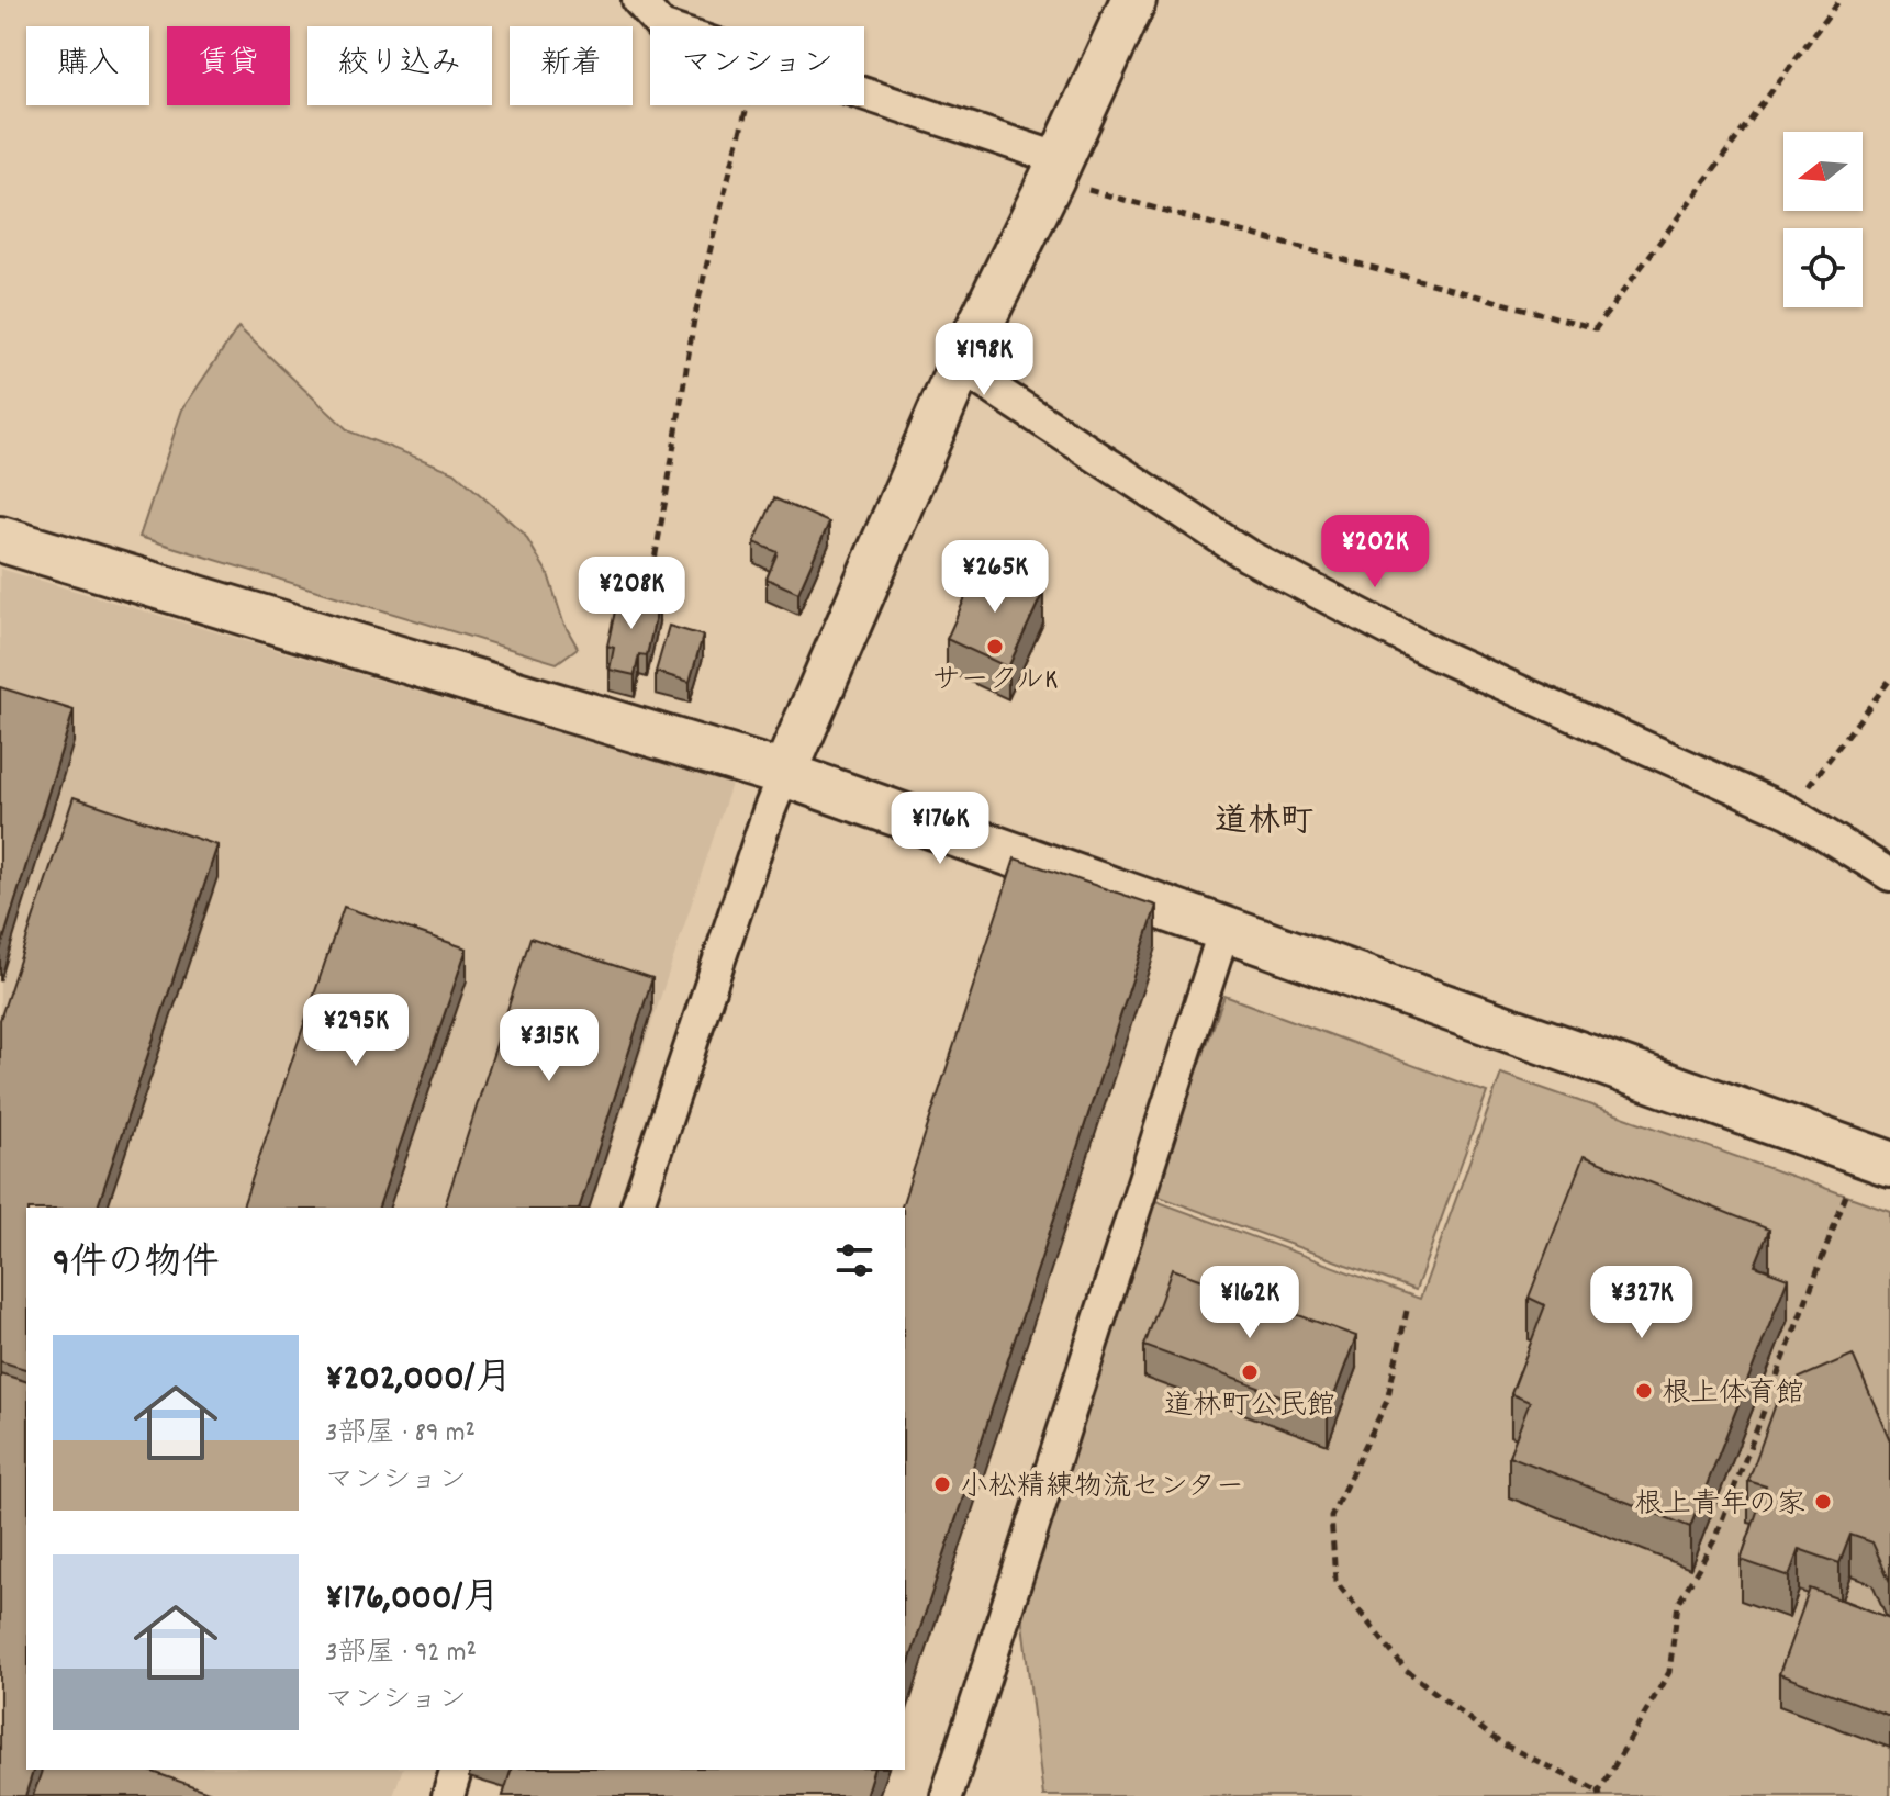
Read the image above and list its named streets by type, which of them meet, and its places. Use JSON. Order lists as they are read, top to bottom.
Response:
{
  "districts": ["道林町"],
  "places": [
    "サークルK",
    "道林町公民館",
    "根上体育館",
    "小松精練物流センター",
    "根上青年の家"
  ],
  "north": "left",
  "page": {
    "chip": [
      "購入",
      "賃貸",
      "絞り込み",
      "新着",
      "マンション"
    ],
    "price": [
      "¥198K",
      "¥202K",
      "¥265K",
      "¥208K",
      "¥176K",
      "¥295K",
      "¥315K",
      "¥162K",
      "¥327K"
    ],
    "heading": "9件の物件",
    "list": [
      {
        "name": "¥202,000/月",
        "note": "3部屋 · 89 m² · マンション"
      },
      {
        "name": "¥176,000/月",
        "note": "3部屋 · 92 m² · マンション"
      }
    ]
  }
}
